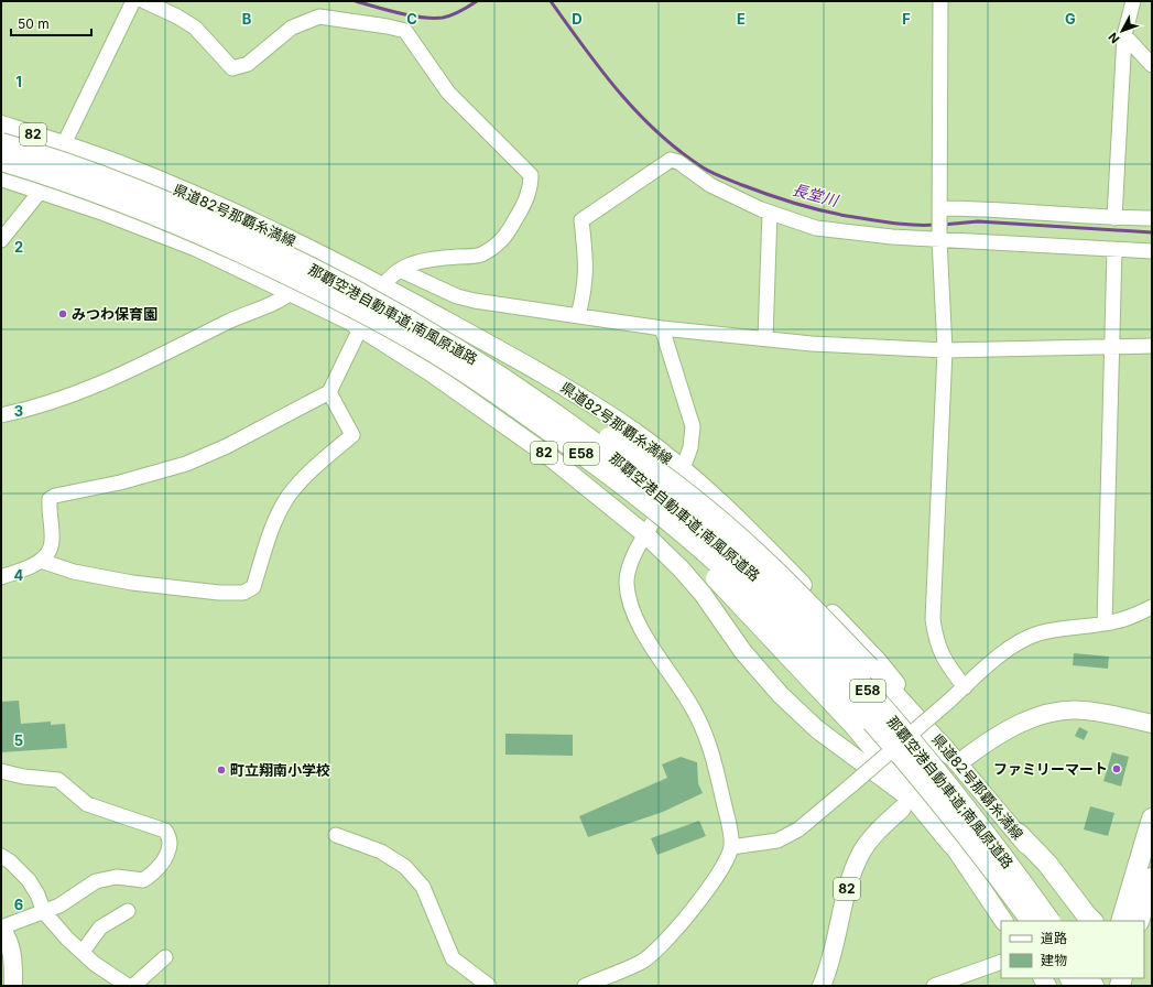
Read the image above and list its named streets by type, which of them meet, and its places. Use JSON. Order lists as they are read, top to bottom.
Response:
{
  "streets": {
    "highway": ["那覇空港自動車道;南風原道路", "E58"],
    "main road": ["82", "県道82号那覇糸満線"]
  },
  "water": ["長堂川"],
  "places": ["みつわ保育園", "ファミリーマート", "町立翔南小学校"],
  "legend": ["道路", "建物"],
  "scale_bar": "50 m",
  "north": "bottom left",
  "grid": {
    "columns": [
      "B",
      "C",
      "D",
      "E",
      "F",
      "G"
    ],
    "rows": [
      "1",
      "2",
      "3",
      "4",
      "5",
      "6"
    ]
  }
}
